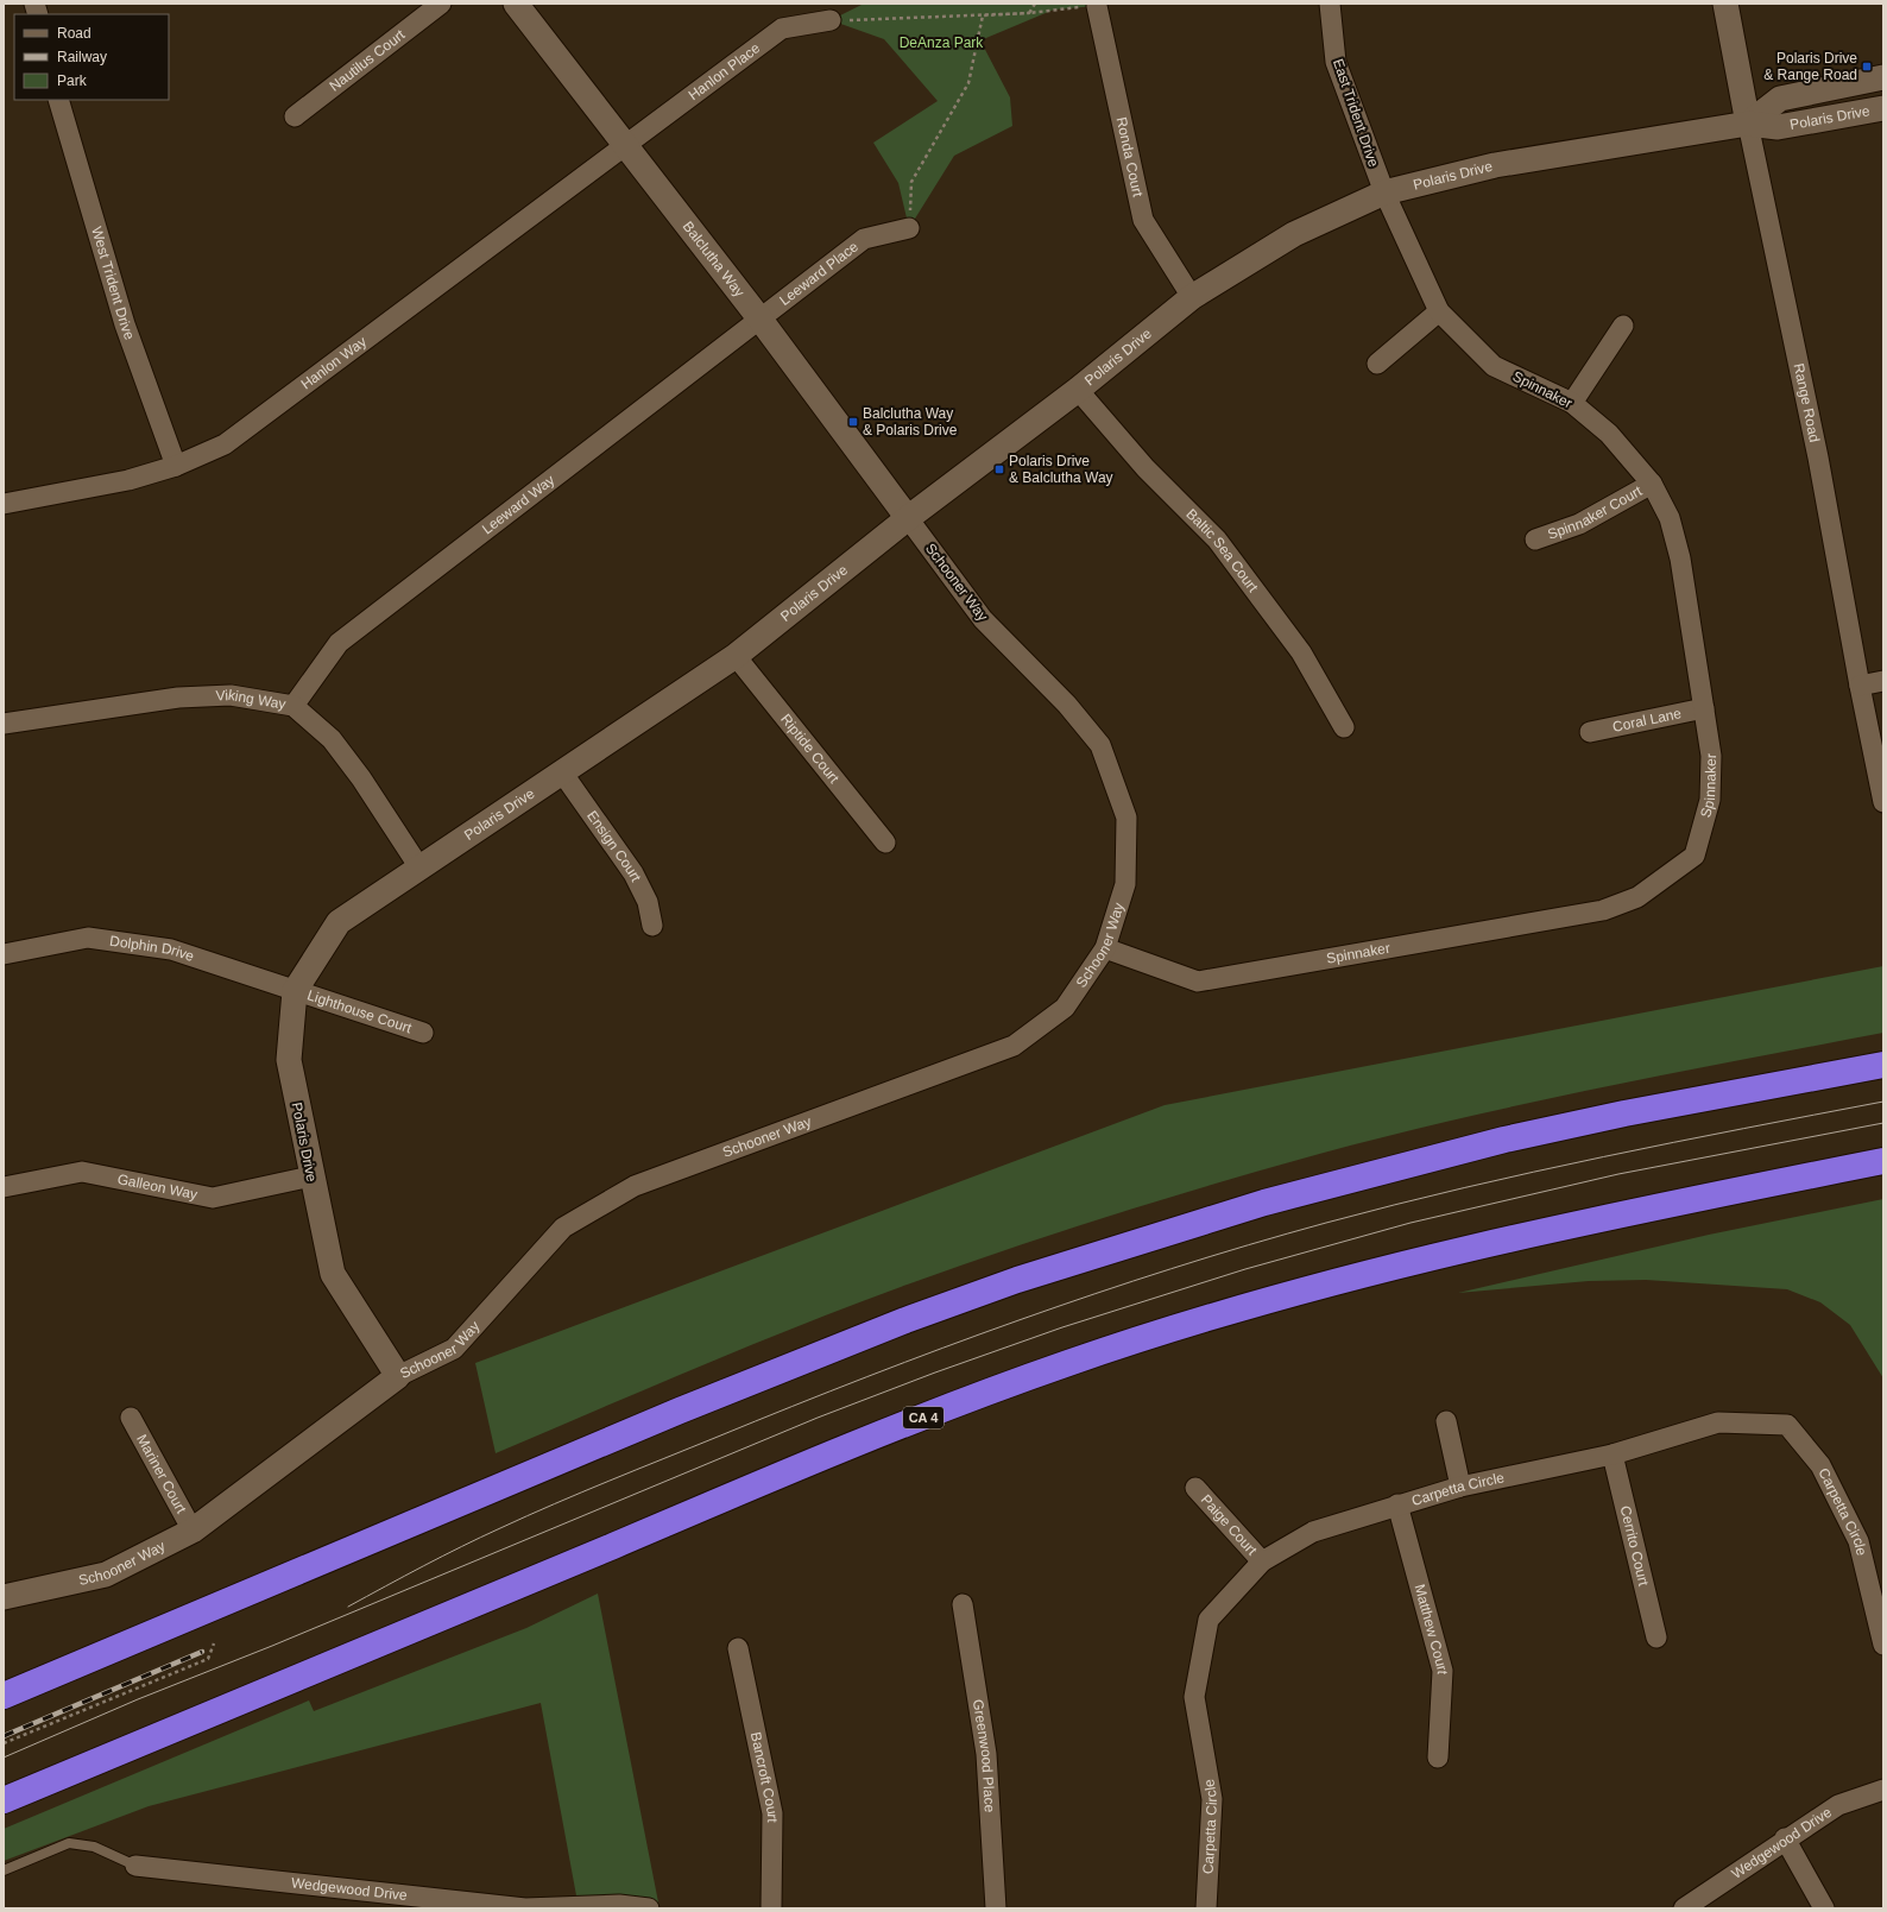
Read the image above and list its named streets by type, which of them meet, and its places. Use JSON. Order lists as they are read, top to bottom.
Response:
{
  "streets": {
    "highway": ["CA 4"],
    "street": [
      "Nautilus Court",
      "Hanlon Place",
      "East Trident Drive",
      "Polaris Drive",
      "Ronda Court",
      "Balclutha Way",
      "Leeward Place",
      "West Trident Drive",
      "Hanlon Way",
      "Spinnaker",
      "Range Road",
      "Leeward Way",
      "Spinnaker Court",
      "Baltic Sea Court",
      "Schooner Way",
      "Viking Way",
      "Coral Lane",
      "Riptide Court",
      "Ensign Court",
      "Dolphin Drive",
      "Lighthouse Court",
      "Galleon Way",
      "Mariner Court",
      "Carpetta Circle",
      "Paige Court",
      "Cerrito Court",
      "Matthew Court",
      "Greenwood Place",
      "Bancroft Court",
      "Wedgewood Drive"
    ]
  },
  "crossings": [
    ["Hanlon Place", "Balclutha Way"],
    ["Hanlon Place", "Hanlon Way"],
    ["East Trident Drive", "Polaris Drive"],
    ["East Trident Drive", "Spinnaker"],
    ["Polaris Drive", "Ronda Court"],
    ["Polaris Drive", "Balclutha Way"],
    ["Polaris Drive", "Spinnaker"],
    ["Polaris Drive", "Range Road"],
    ["Polaris Drive", "Baltic Sea Court"],
    ["Polaris Drive", "Schooner Way"],
    ["Polaris Drive", "Viking Way"],
    ["Polaris Drive", "Riptide Court"],
    ["Polaris Drive", "Ensign Court"],
    ["Polaris Drive", "Dolphin Drive"],
    ["Polaris Drive", "Lighthouse Court"],
    ["Polaris Drive", "Galleon Way"],
    ["Balclutha Way", "Leeward Place"],
    ["Balclutha Way", "Hanlon Way"],
    ["Balclutha Way", "Leeward Way"],
    ["Balclutha Way", "Schooner Way"],
    ["Leeward Place", "Leeward Way"],
    ["West Trident Drive", "Hanlon Way"],
    ["Spinnaker", "Spinnaker Court"],
    ["Spinnaker", "Schooner Way"],
    ["Spinnaker", "Coral Lane"],
    ["Leeward Way", "Viking Way"],
    ["Schooner Way", "Mariner Court"],
    ["Dolphin Drive", "Lighthouse Court"],
    ["Carpetta Circle", "Paige Court"],
    ["Carpetta Circle", "Cerrito Court"],
    ["Carpetta Circle", "Matthew Court"]
  ],
  "parks": ["DeAnza Park"],
  "places": {
    "transit": ["Polaris Drive & Range Road", "Balclutha Way & Polaris Drive", "Polaris Drive & Balclutha Way"]
  },
  "legend": ["Road", "Railway", "Park"]
}
